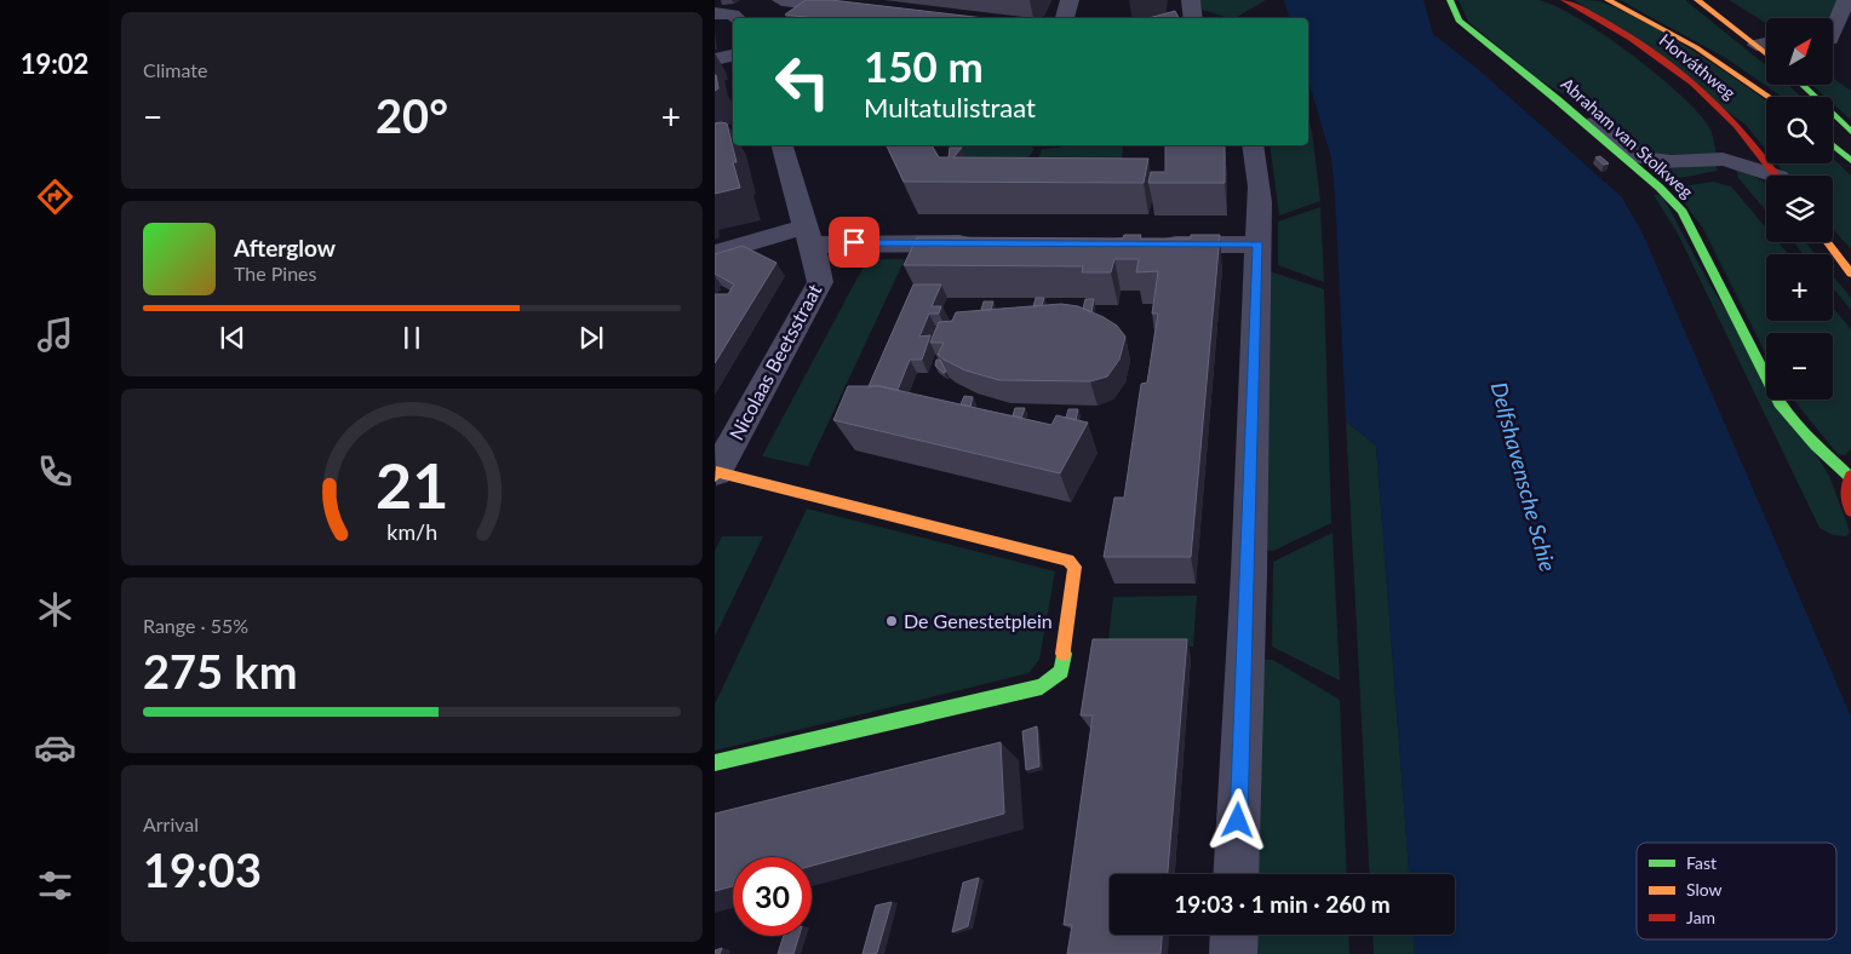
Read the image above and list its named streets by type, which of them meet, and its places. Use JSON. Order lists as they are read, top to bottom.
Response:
{
  "streets": {
    "street": ["Horváthweg", "Abraham van Stolkweg", "Nicolaas Beetsstraat"]
  },
  "water": ["Delfshavensche Schie"],
  "places": ["De Genestetplein"],
  "legend": ["Fast", "Slow", "Jam"],
  "north": "top right",
  "page": {
    "tabs": "19:02",
    "tile": [
      "Climate",
      ["Range · 55%", "275 km"],
      ["Arrival", "19:03"]
    ],
    "map_buttons": ["+", "−"],
    "turn": ["150 m", "Multatulistraat"],
    "heat": ["−", "20°", "+"],
    "song": ["Afterglow", "The Pines"],
    "limit": "30",
    "trip": "19:03 · 1 min · 260 m",
    "gauge": ["21", "km/h"]
  }
}
